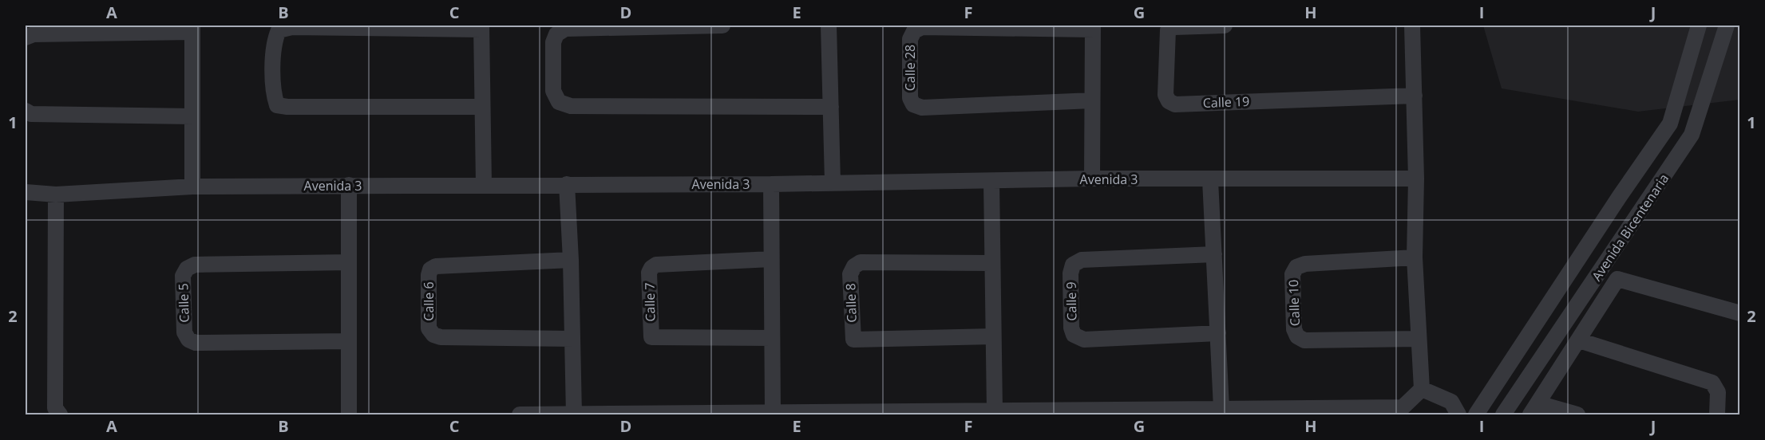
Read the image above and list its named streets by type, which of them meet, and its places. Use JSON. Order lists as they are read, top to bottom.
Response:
{
  "streets": {
    "street": [
      "Calle 28",
      "Calle 19",
      "Avenida 3",
      "Avenida Bicentenaria",
      "Calle 6",
      "Calle 9",
      "Calle 7",
      "Calle 5",
      "Calle 8",
      "Calle 10"
    ]
  },
  "grid": {
    "columns": [
      "A",
      "B",
      "C",
      "D",
      "E",
      "F",
      "G",
      "H",
      "I",
      "J"
    ],
    "rows": ["1", "2"]
  }
}
